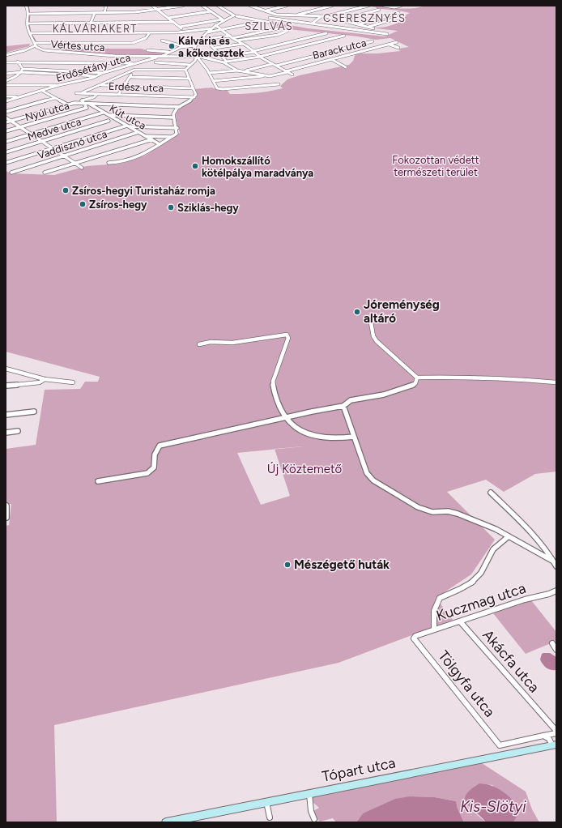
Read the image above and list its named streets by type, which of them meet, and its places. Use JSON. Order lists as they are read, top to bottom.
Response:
{
  "streets": {
    "main road": ["Tópart utca"],
    "street": [
      "Vértes utca",
      "Barack utca",
      "Erdősétány utca",
      "Erdész utca",
      "Nyúl utca",
      "Kút utca",
      "Medve utca",
      "Vaddisznó utca",
      "Kuczmag utca",
      "Akácfa utca",
      "Tölgyfa utca"
    ]
  },
  "crossings": [
    ["Vértes utca", "Erdősétány utca"],
    ["Nyúl utca", "Kút utca"],
    ["Kút utca", "Vaddisznó utca"],
    ["Kuczmag utca", "Akácfa utca"],
    ["Kuczmag utca", "Tölgyfa utca"]
  ],
  "districts": ["CSERESZNYÉS", "SZILVÁS", "KÁLVÁRIAKERT"],
  "water": ["Kis-Slötyi"],
  "parks": ["Fokozottan védett természeti terület", "Új Köztemető"],
  "places": [
    "Kálvária és a kőkeresztek",
    "Homokszállító kötélpálya maradványa",
    "Zsíros-hegyi Turistaház romja",
    "Zsíros-hegy",
    "Sziklás-hegy",
    "Jóreménység altáró",
    "Mészégető huták"
  ]
}
